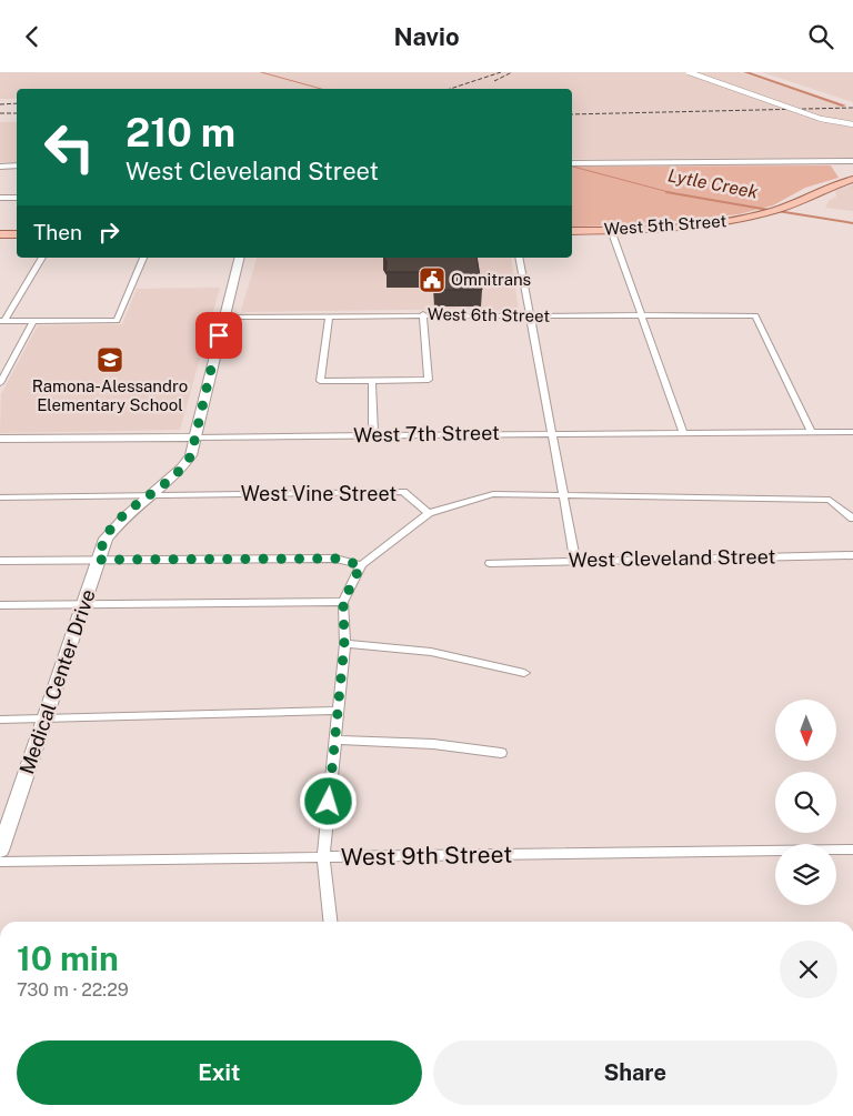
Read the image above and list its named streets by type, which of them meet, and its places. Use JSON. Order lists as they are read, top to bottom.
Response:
{
  "streets": {
    "main road": ["West 5th Street"],
    "street": [
      "West 6th Street",
      "West 7th Street",
      "West Vine Street",
      "West Cleveland Street",
      "Medical Center Drive",
      "West 9th Street"
    ]
  },
  "crossings": [
    ["West 6th Street", "West 7th Street"],
    ["West 6th Street", "Medical Center Drive"],
    ["West 7th Street", "Medical Center Drive"],
    ["West Vine Street", "Medical Center Drive"]
  ],
  "water": ["Lytle Creek"],
  "places": {
    "public building": ["Omnitrans"],
    "school or university": ["Ramona-Alessandro Elementary School"]
  },
  "north": "bottom",
  "page": {
    "header": "Navio",
    "turn": ["210 m", "West Cleveland Street"],
    "then": "Then",
    "heading": ["10 min", "730 m · 22:29"],
    "buttons": ["Exit", "Share"]
  }
}
